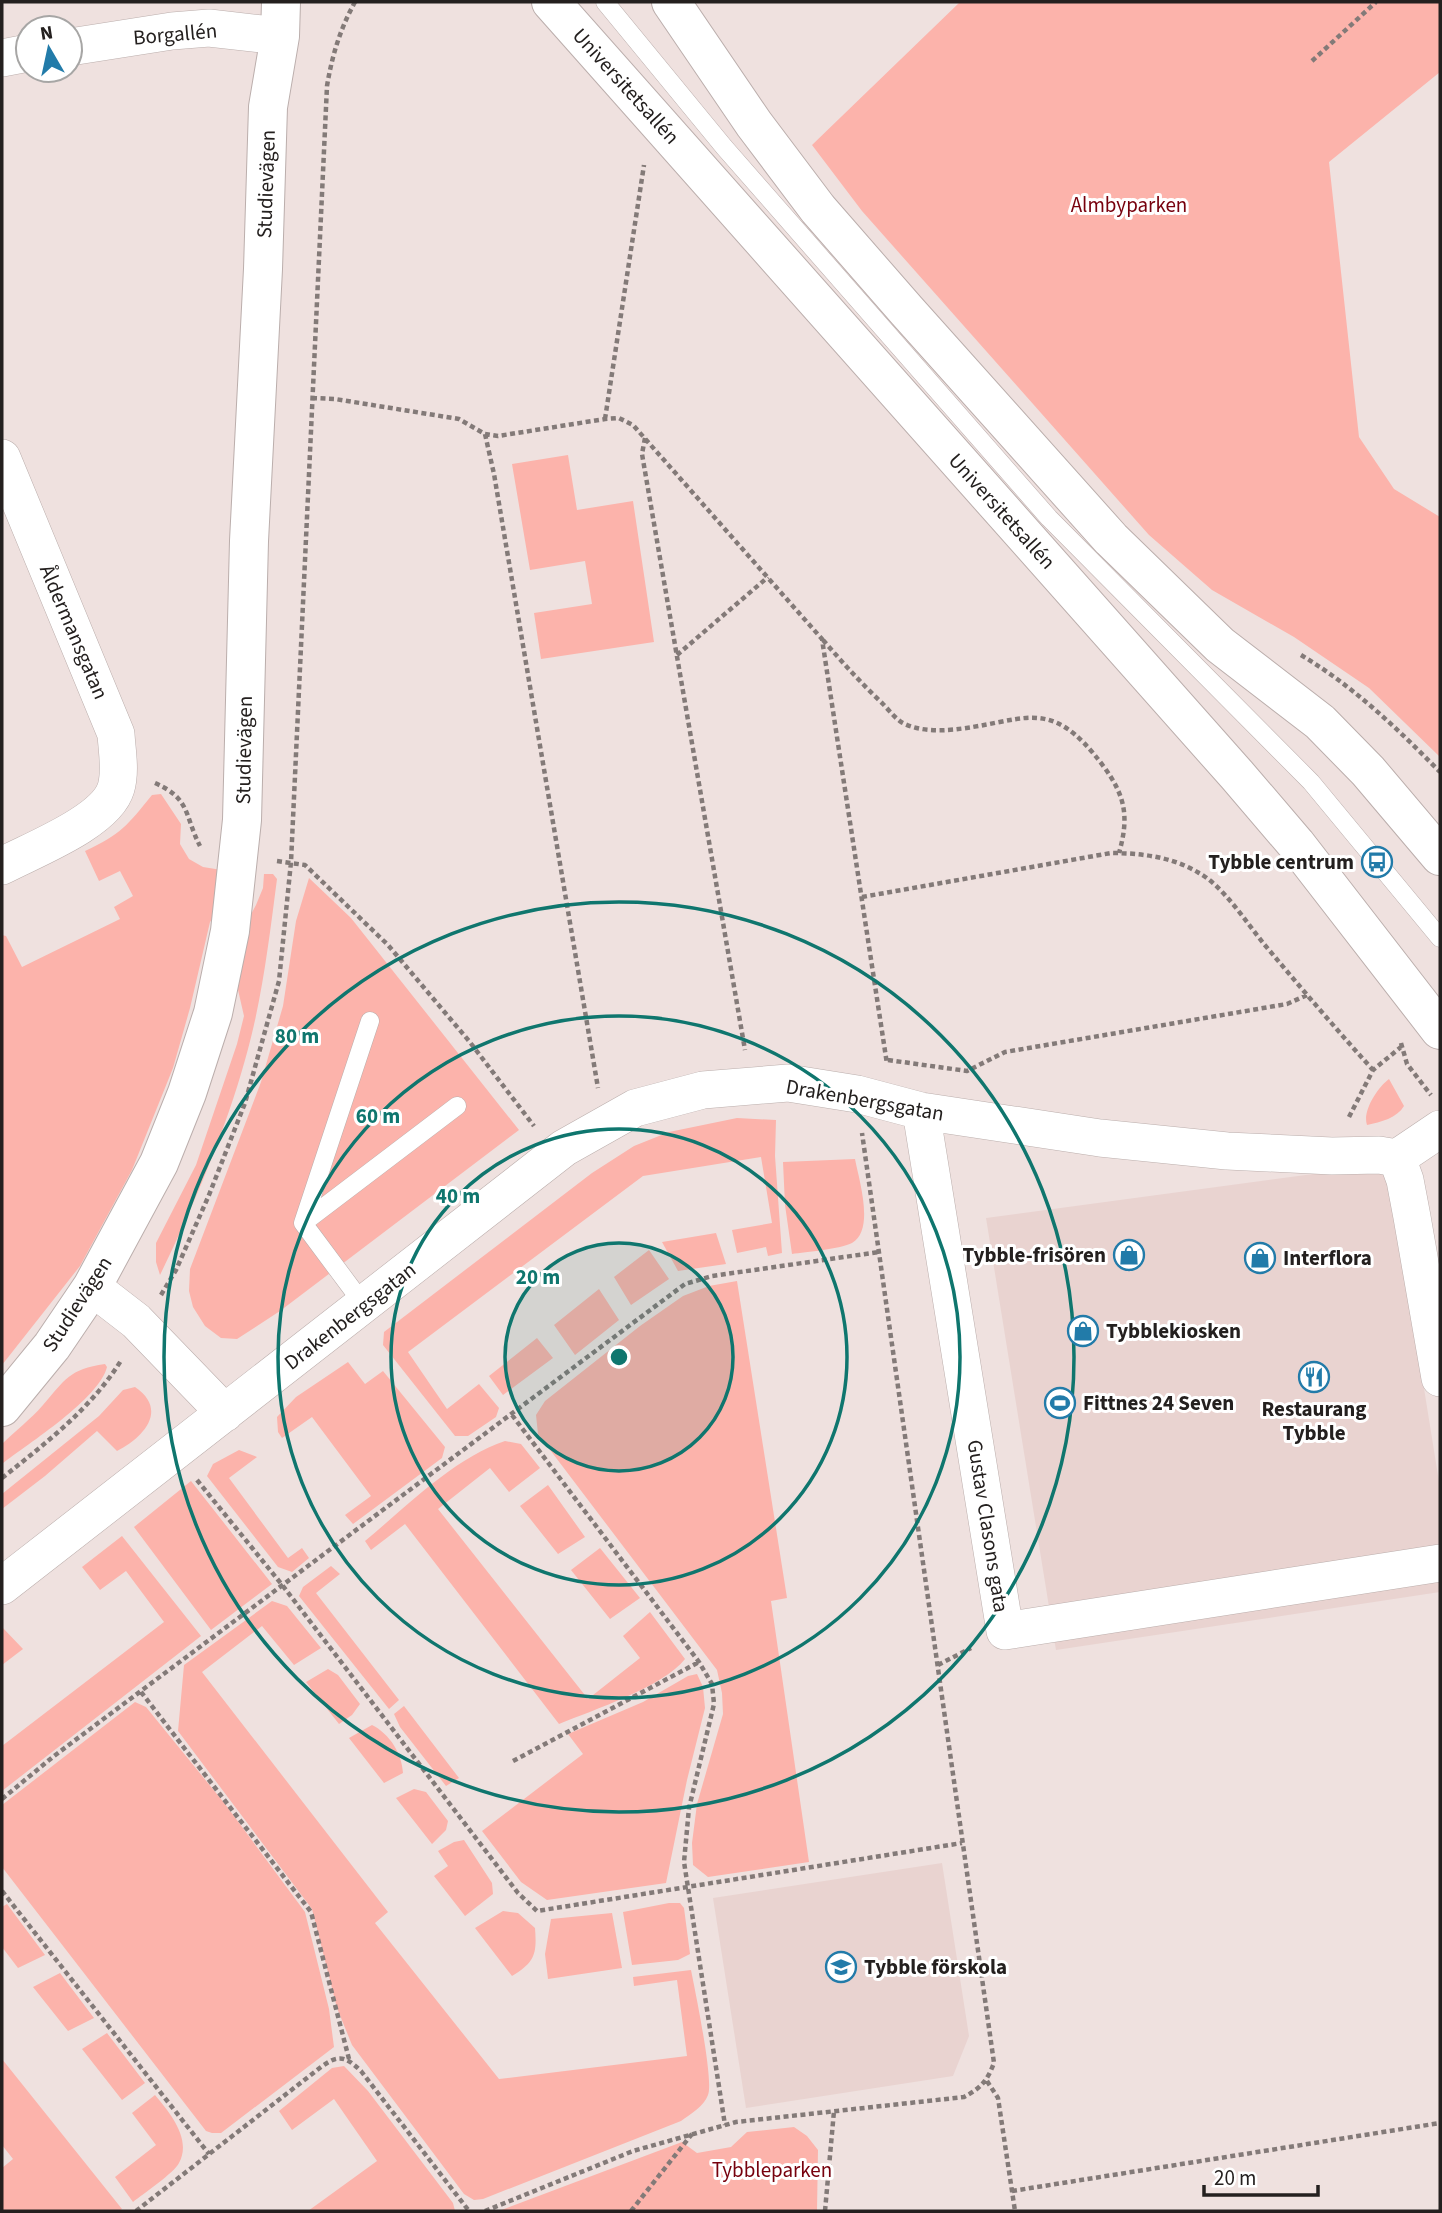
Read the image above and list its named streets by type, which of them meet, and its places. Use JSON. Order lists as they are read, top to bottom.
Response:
{
  "streets": {
    "main road": ["Universitetsallén", "Studievägen"],
    "street": [
      "Borgallén",
      "Åldermansgatan",
      "Drakenbergsgatan",
      "Gustav Clasons gata"
    ]
  },
  "crossings": [
    ["Borgallén", "Studievägen"],
    ["Drakenbergsgatan", "Gustav Clasons gata"]
  ],
  "parks": ["Almbyparken", "Tybbleparken"],
  "places": {
    "bus stop": ["Tybble centrum"],
    "shop": ["Tybble-frisören", "Interflora", "Tybblekiosken"],
    "restaurant": ["Restaurang Tybble"],
    "sports": ["Fittnes 24 Seven"],
    "school or university": ["Tybble förskola"]
  },
  "scale_bar": "20 m",
  "north": "top",
  "rings": [
    "80 m",
    "60 m",
    "40 m",
    "20 m"
  ]
}
